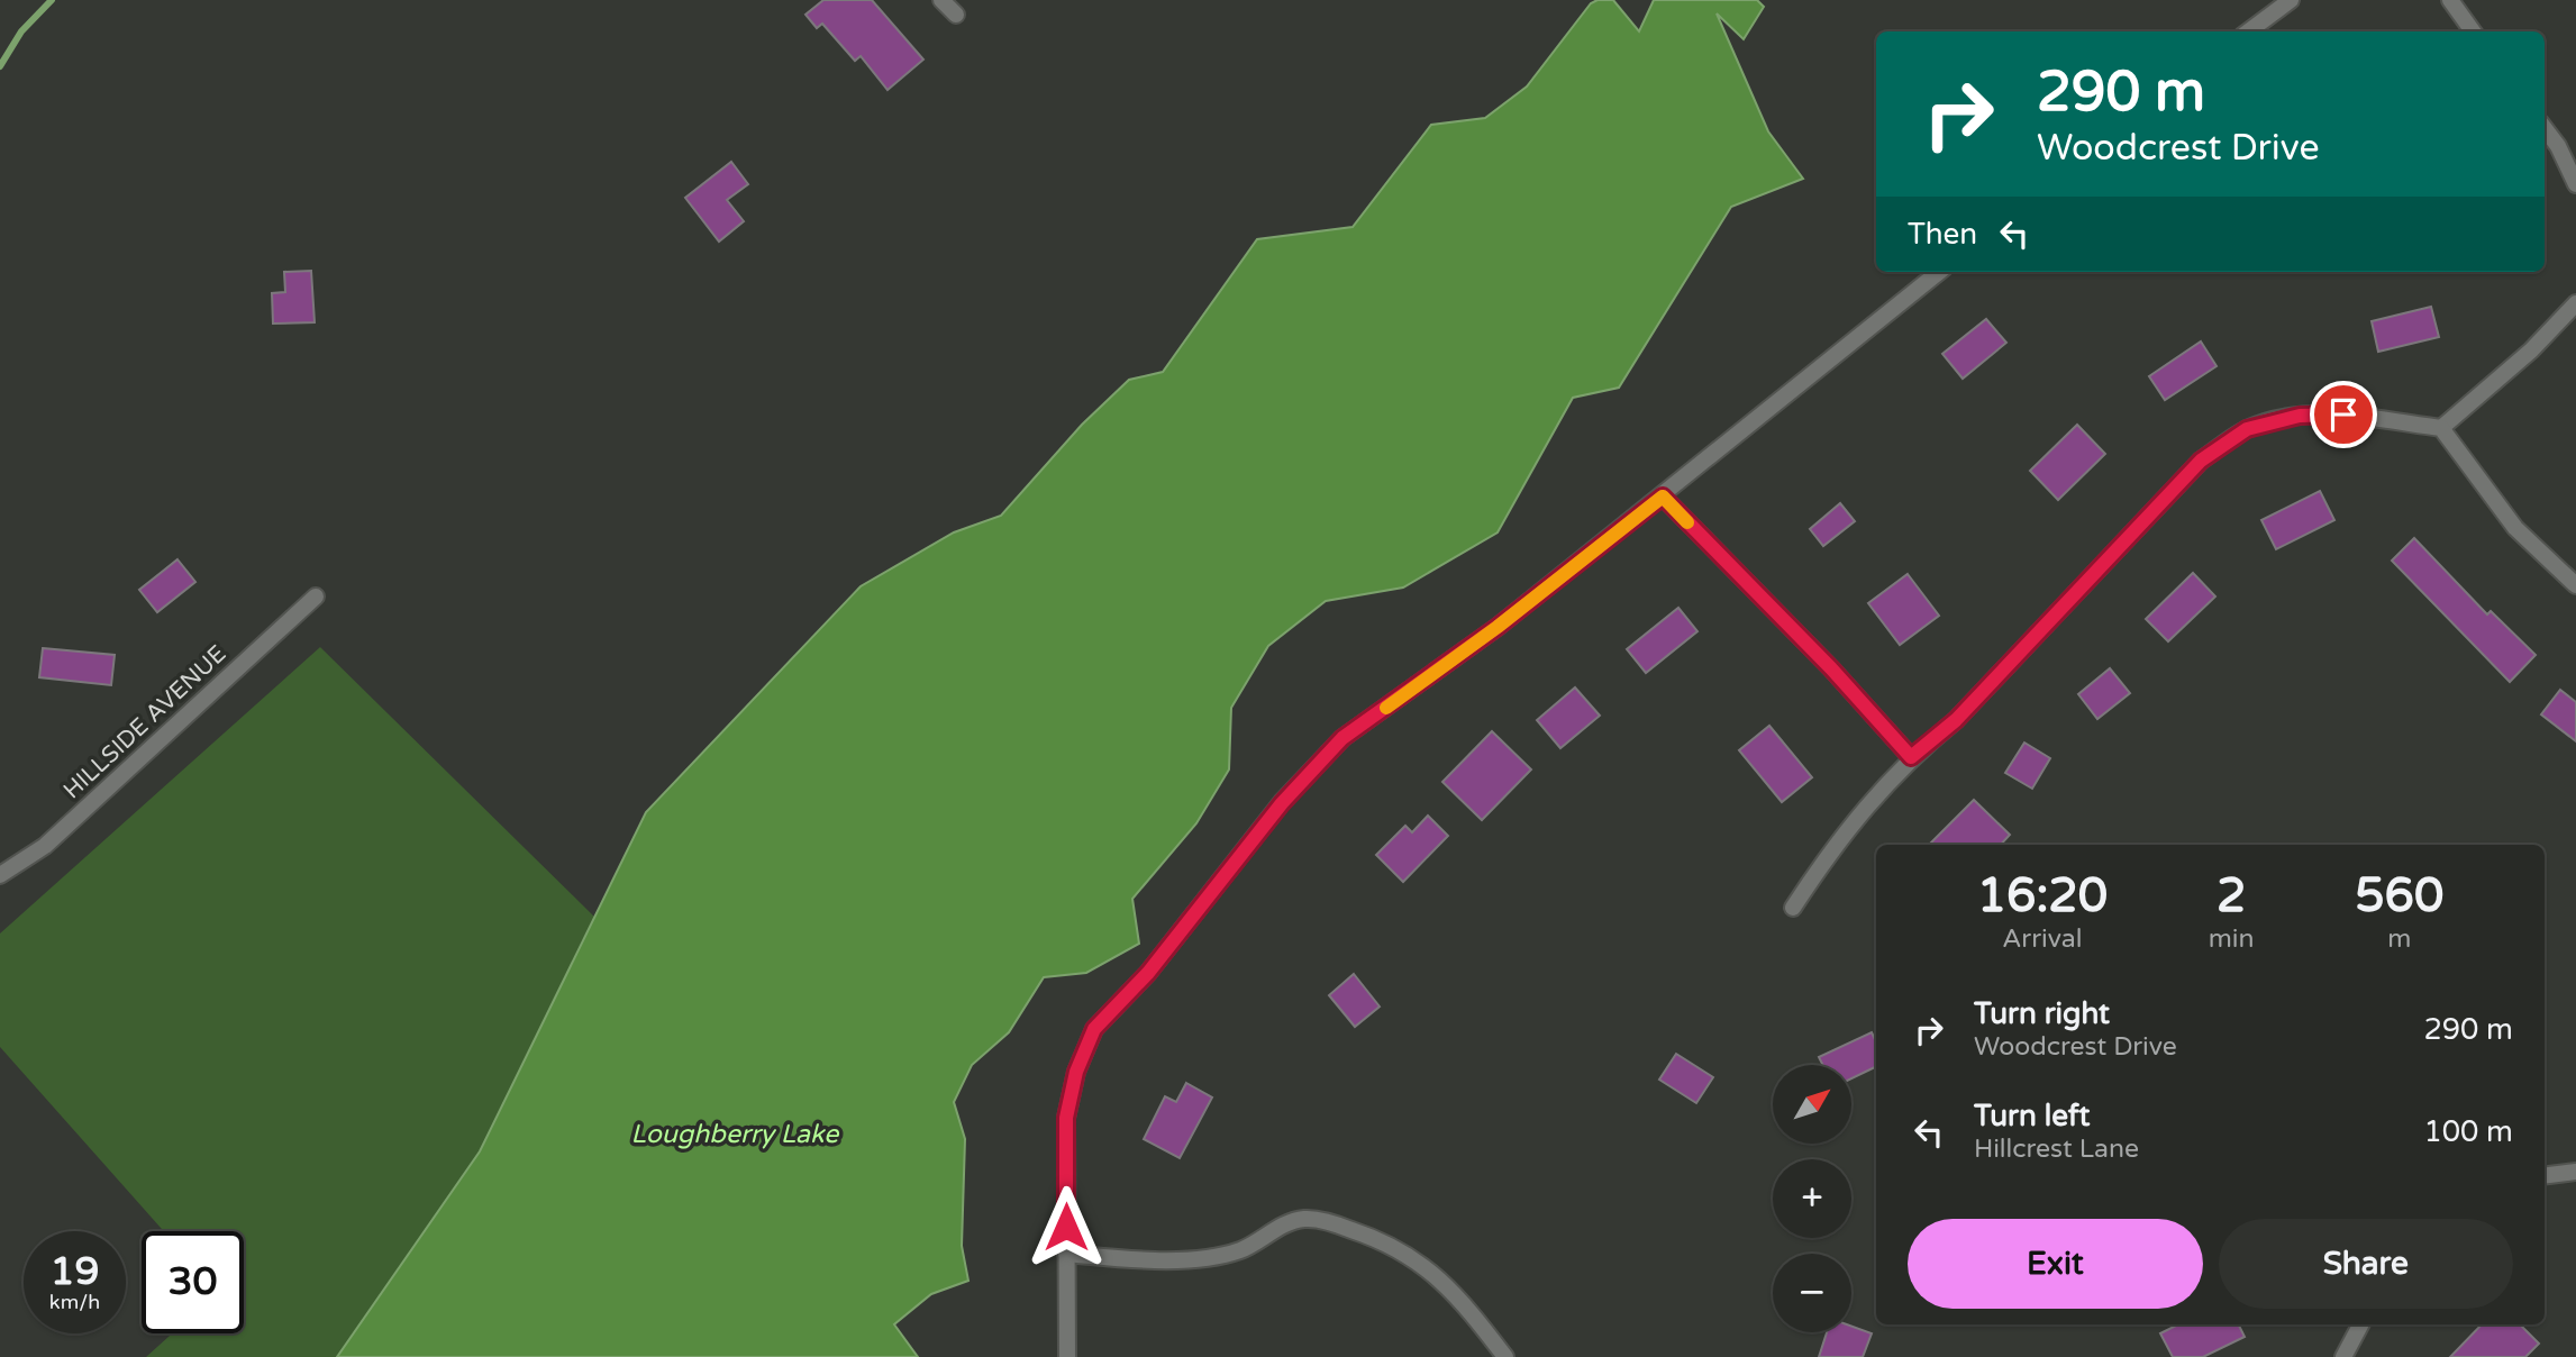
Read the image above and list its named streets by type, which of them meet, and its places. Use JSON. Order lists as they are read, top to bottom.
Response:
{
  "streets": {
    "street": ["HILLSIDE AVENUE"]
  },
  "water": ["Loughberry Lake"],
  "north": "top right",
  "page": {
    "turn": ["290 m", "Woodcrest Drive"],
    "then": "Then",
    "eta": [
      "16:20",
      "Arrival",
      "2",
      "min",
      "560",
      "m"
    ],
    "list": [
      {
        "name": "Turn right",
        "note": "Woodcrest Drive",
        "value": "290 m"
      },
      {
        "name": "Turn left",
        "note": "Hillcrest Lane",
        "value": "100 m"
      }
    ],
    "map_buttons": ["+", "−"],
    "buttons": ["Exit", "Share"],
    "speed": "19 km/h",
    "limit": "30"
  }
}
